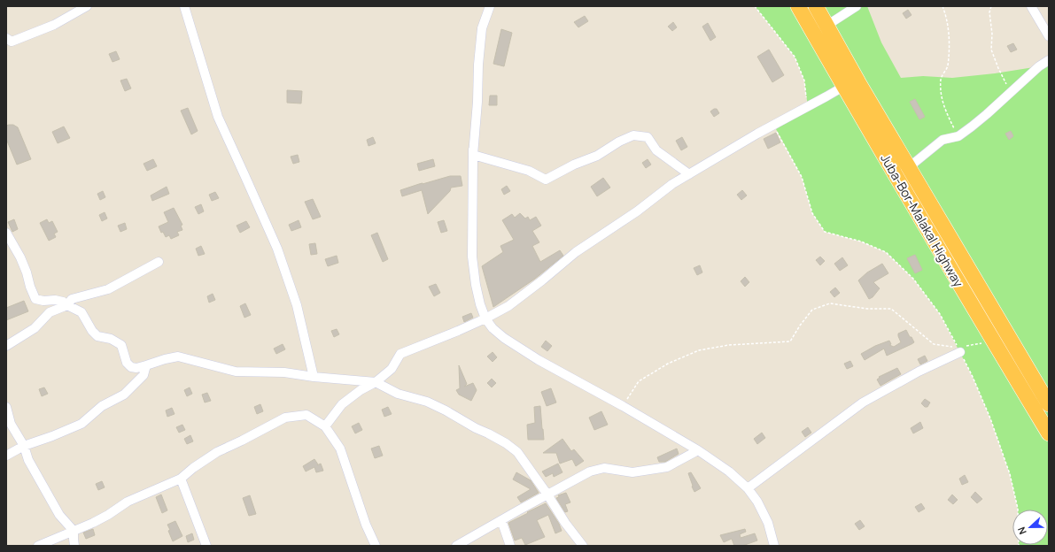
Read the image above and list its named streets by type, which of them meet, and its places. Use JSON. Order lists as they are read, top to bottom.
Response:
{
  "streets": {
    "highway": ["Juba-Bor-Malakal Highway"]
  },
  "north": "left"
}
